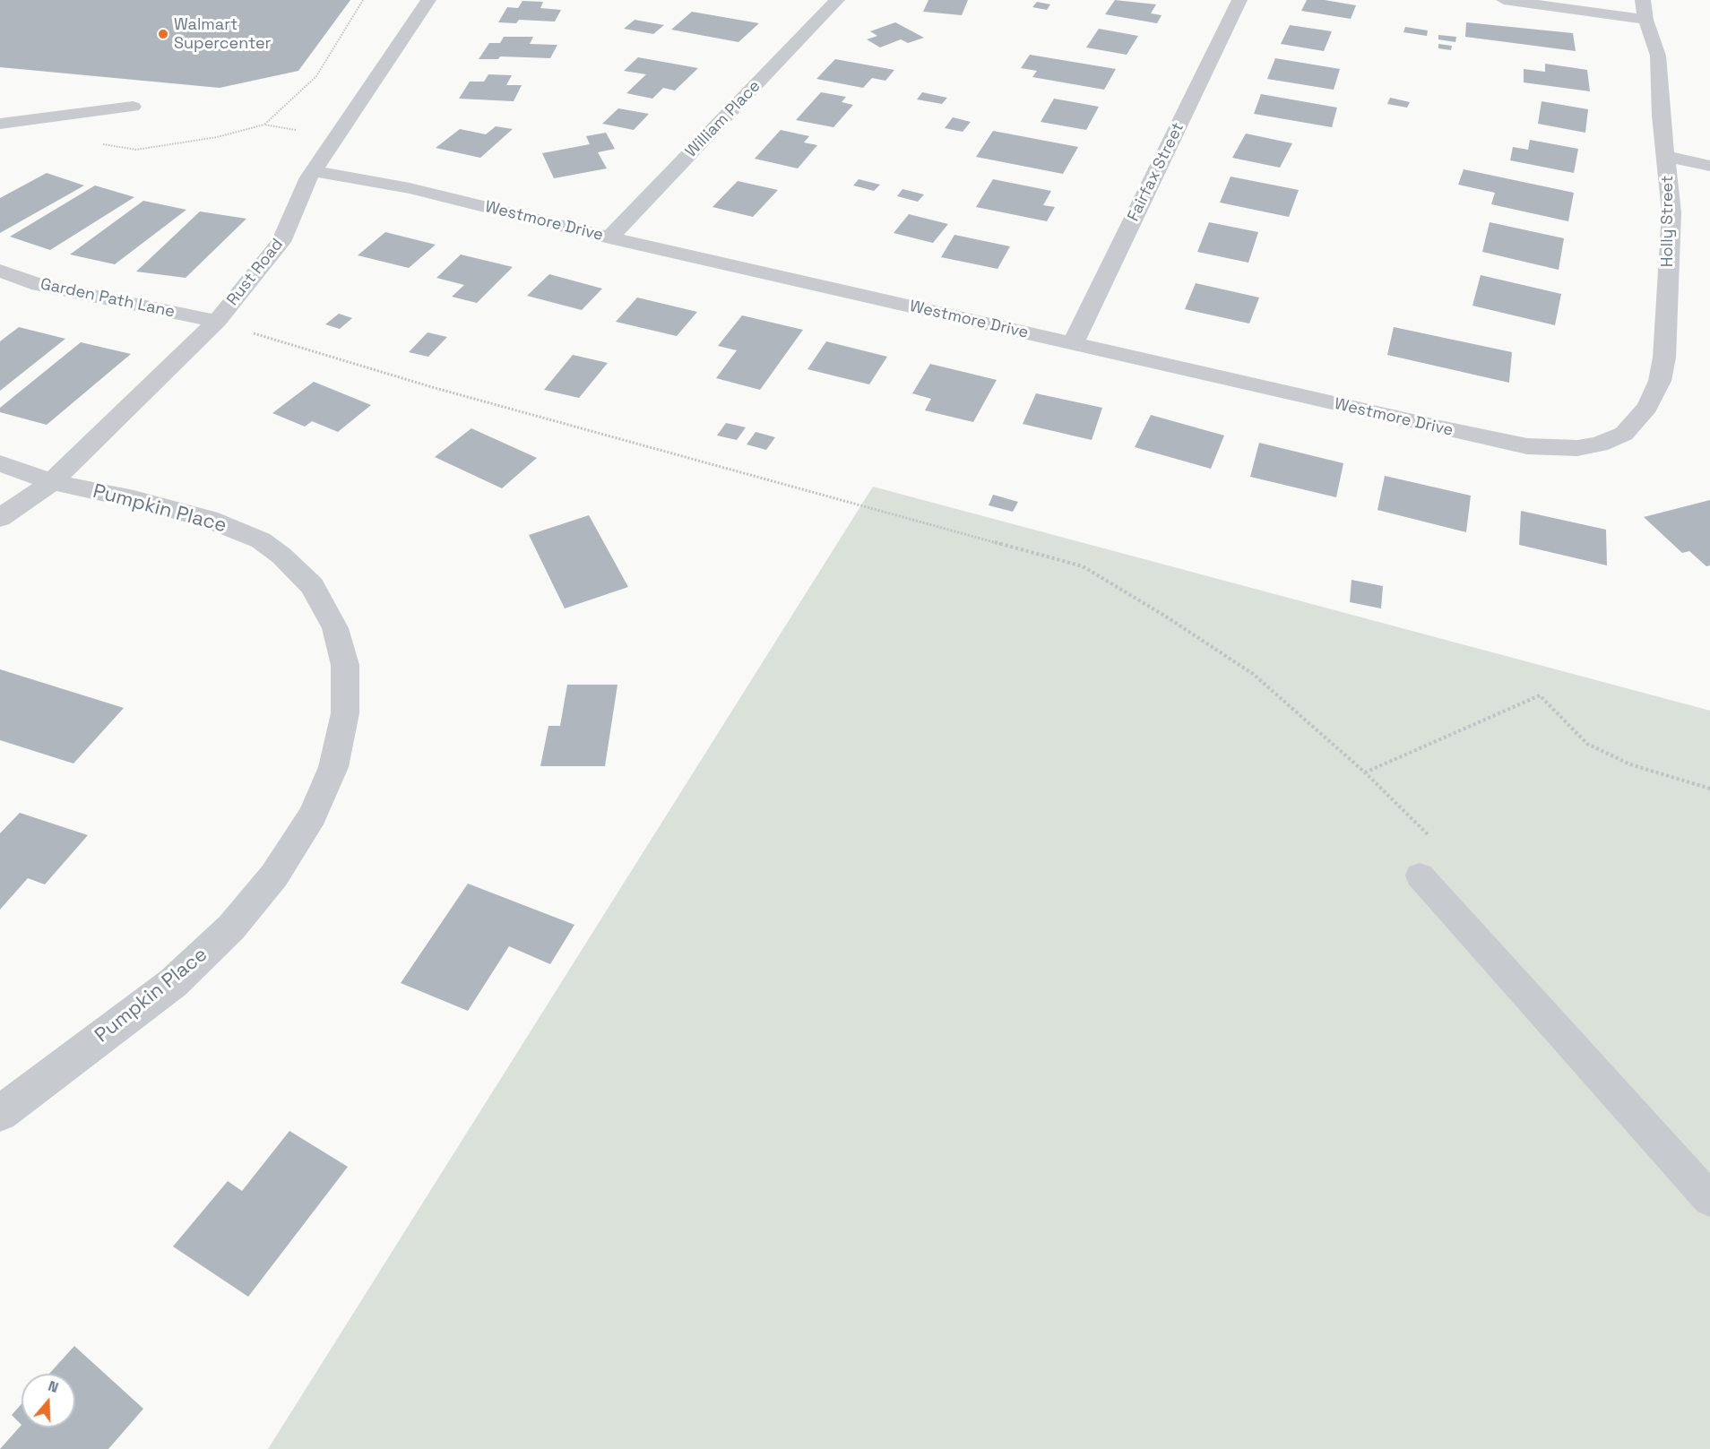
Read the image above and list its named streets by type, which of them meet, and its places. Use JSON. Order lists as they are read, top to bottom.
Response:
{
  "streets": {
    "street": [
      "William Place",
      "Fairfax Street",
      "Westmore Drive",
      "Holly Street",
      "Rust Road",
      "Garden Path Lane",
      "Pumpkin Place"
    ]
  },
  "crossings": [
    ["William Place", "Westmore Drive"],
    ["Fairfax Street", "Westmore Drive"],
    ["Westmore Drive", "Holly Street"],
    ["Westmore Drive", "Rust Road"],
    ["Rust Road", "Garden Path Lane"],
    ["Rust Road", "Pumpkin Place"]
  ],
  "places": ["Walmart Supercenter"],
  "north": "top"
}
